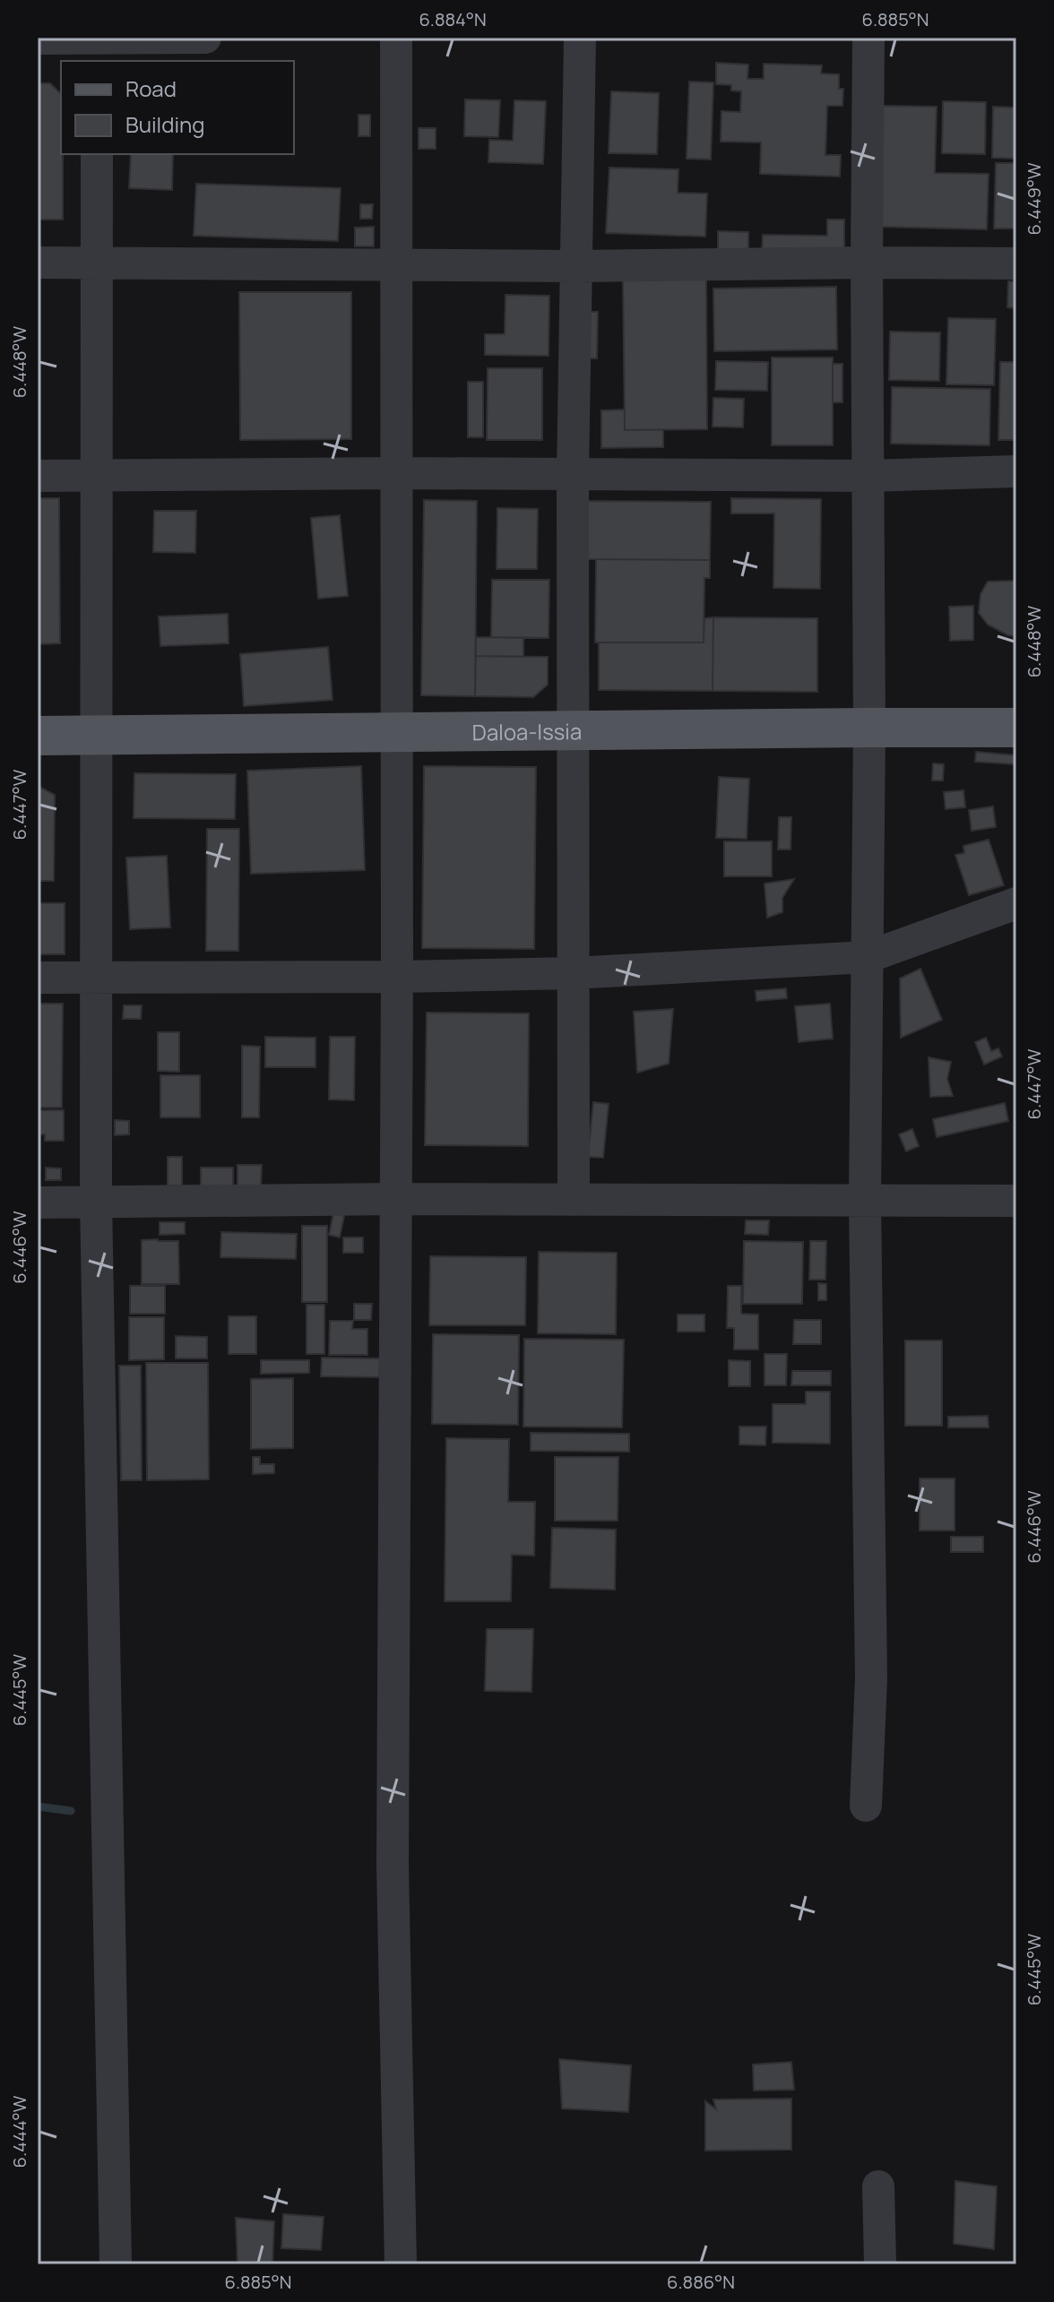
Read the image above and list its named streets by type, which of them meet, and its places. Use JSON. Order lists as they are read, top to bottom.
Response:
{
  "streets": {
    "main road": ["Daloa-Issia"]
  },
  "legend": ["Road", "Building"],
  "coordinates": [
    "6.884°N",
    "6.885°N",
    "6.449°W",
    "6.448°W",
    "6.447°W",
    "6.446°W",
    "6.445°W",
    "6.444°W",
    "6.886°N"
  ]
}
